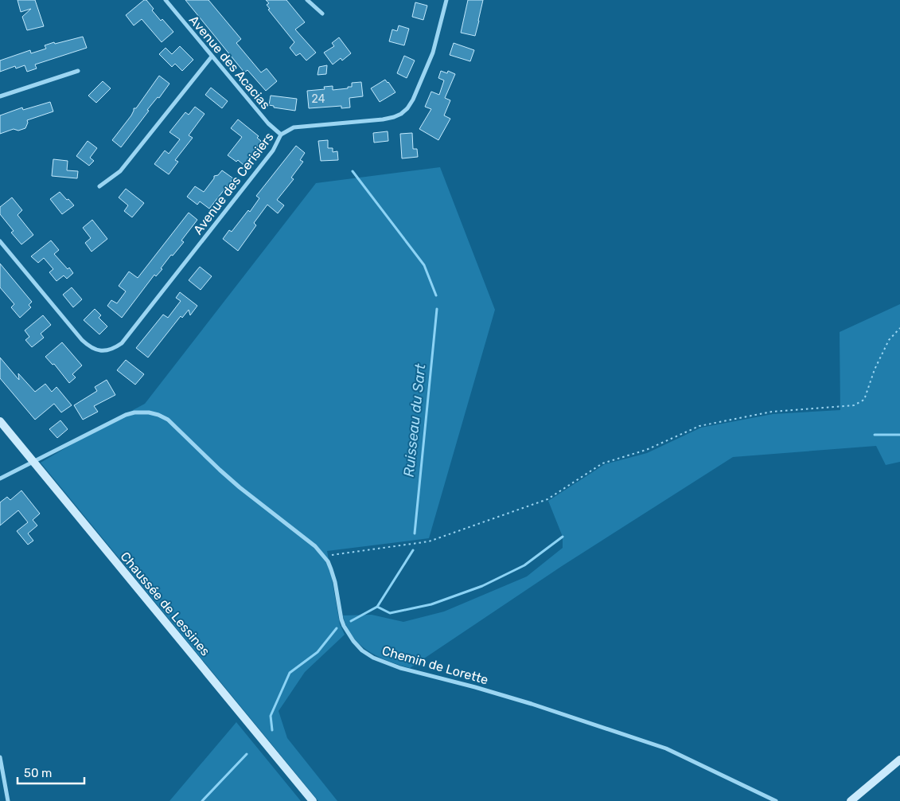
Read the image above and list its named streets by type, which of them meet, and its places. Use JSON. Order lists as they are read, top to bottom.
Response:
{
  "streets": {
    "main road": ["Chaussée de Lessines"],
    "street": ["Avenue des Acacias", "Avenue des Cerisiers", "Chemin de Lorette"]
  },
  "crossings": [
    ["Avenue des Acacias", "Avenue des Cerisiers"],
    ["Chaussée de Lessines", "Chemin de Lorette"]
  ],
  "water": ["Ruisseau du Sart"],
  "house_numbers": ["24"],
  "scale_bar": "50 m"
}
